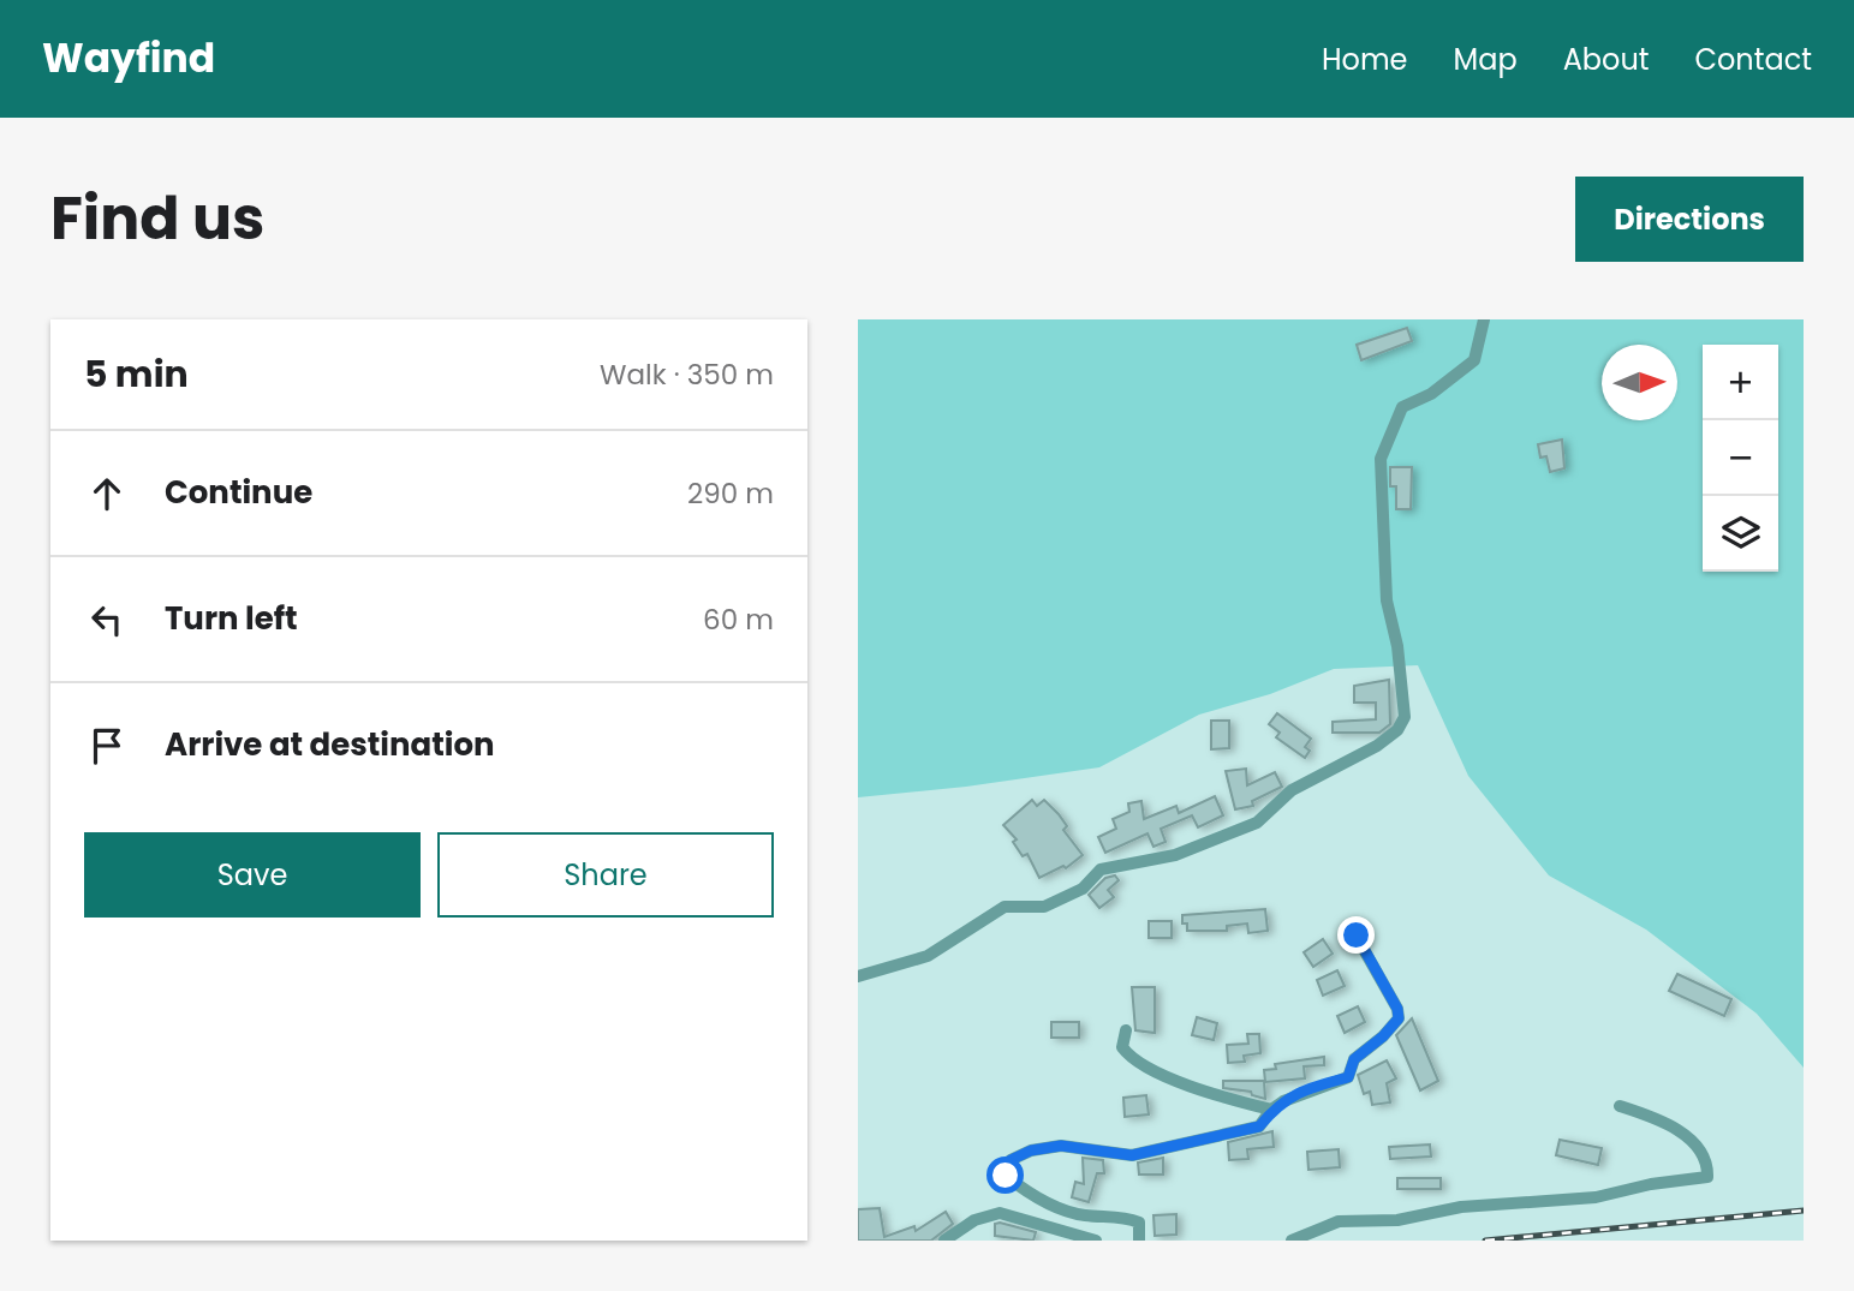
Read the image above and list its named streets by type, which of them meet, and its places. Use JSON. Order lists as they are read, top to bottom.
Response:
{
  "north": "right",
  "page": {
    "header": "Wayfind",
    "nav": [
      "Home",
      "Map",
      "About",
      "Contact"
    ],
    "title": "Find us",
    "buttons": [
      "Directions",
      ["Save", "Share"]
    ],
    "heading": ["5 min", "Walk · 350 m"],
    "map_buttons": ["+", "−"],
    "list": [
      ["Continue", "290 m"],
      ["Turn left", "60 m"],
      "Arrive at destination"
    ]
  }
}
